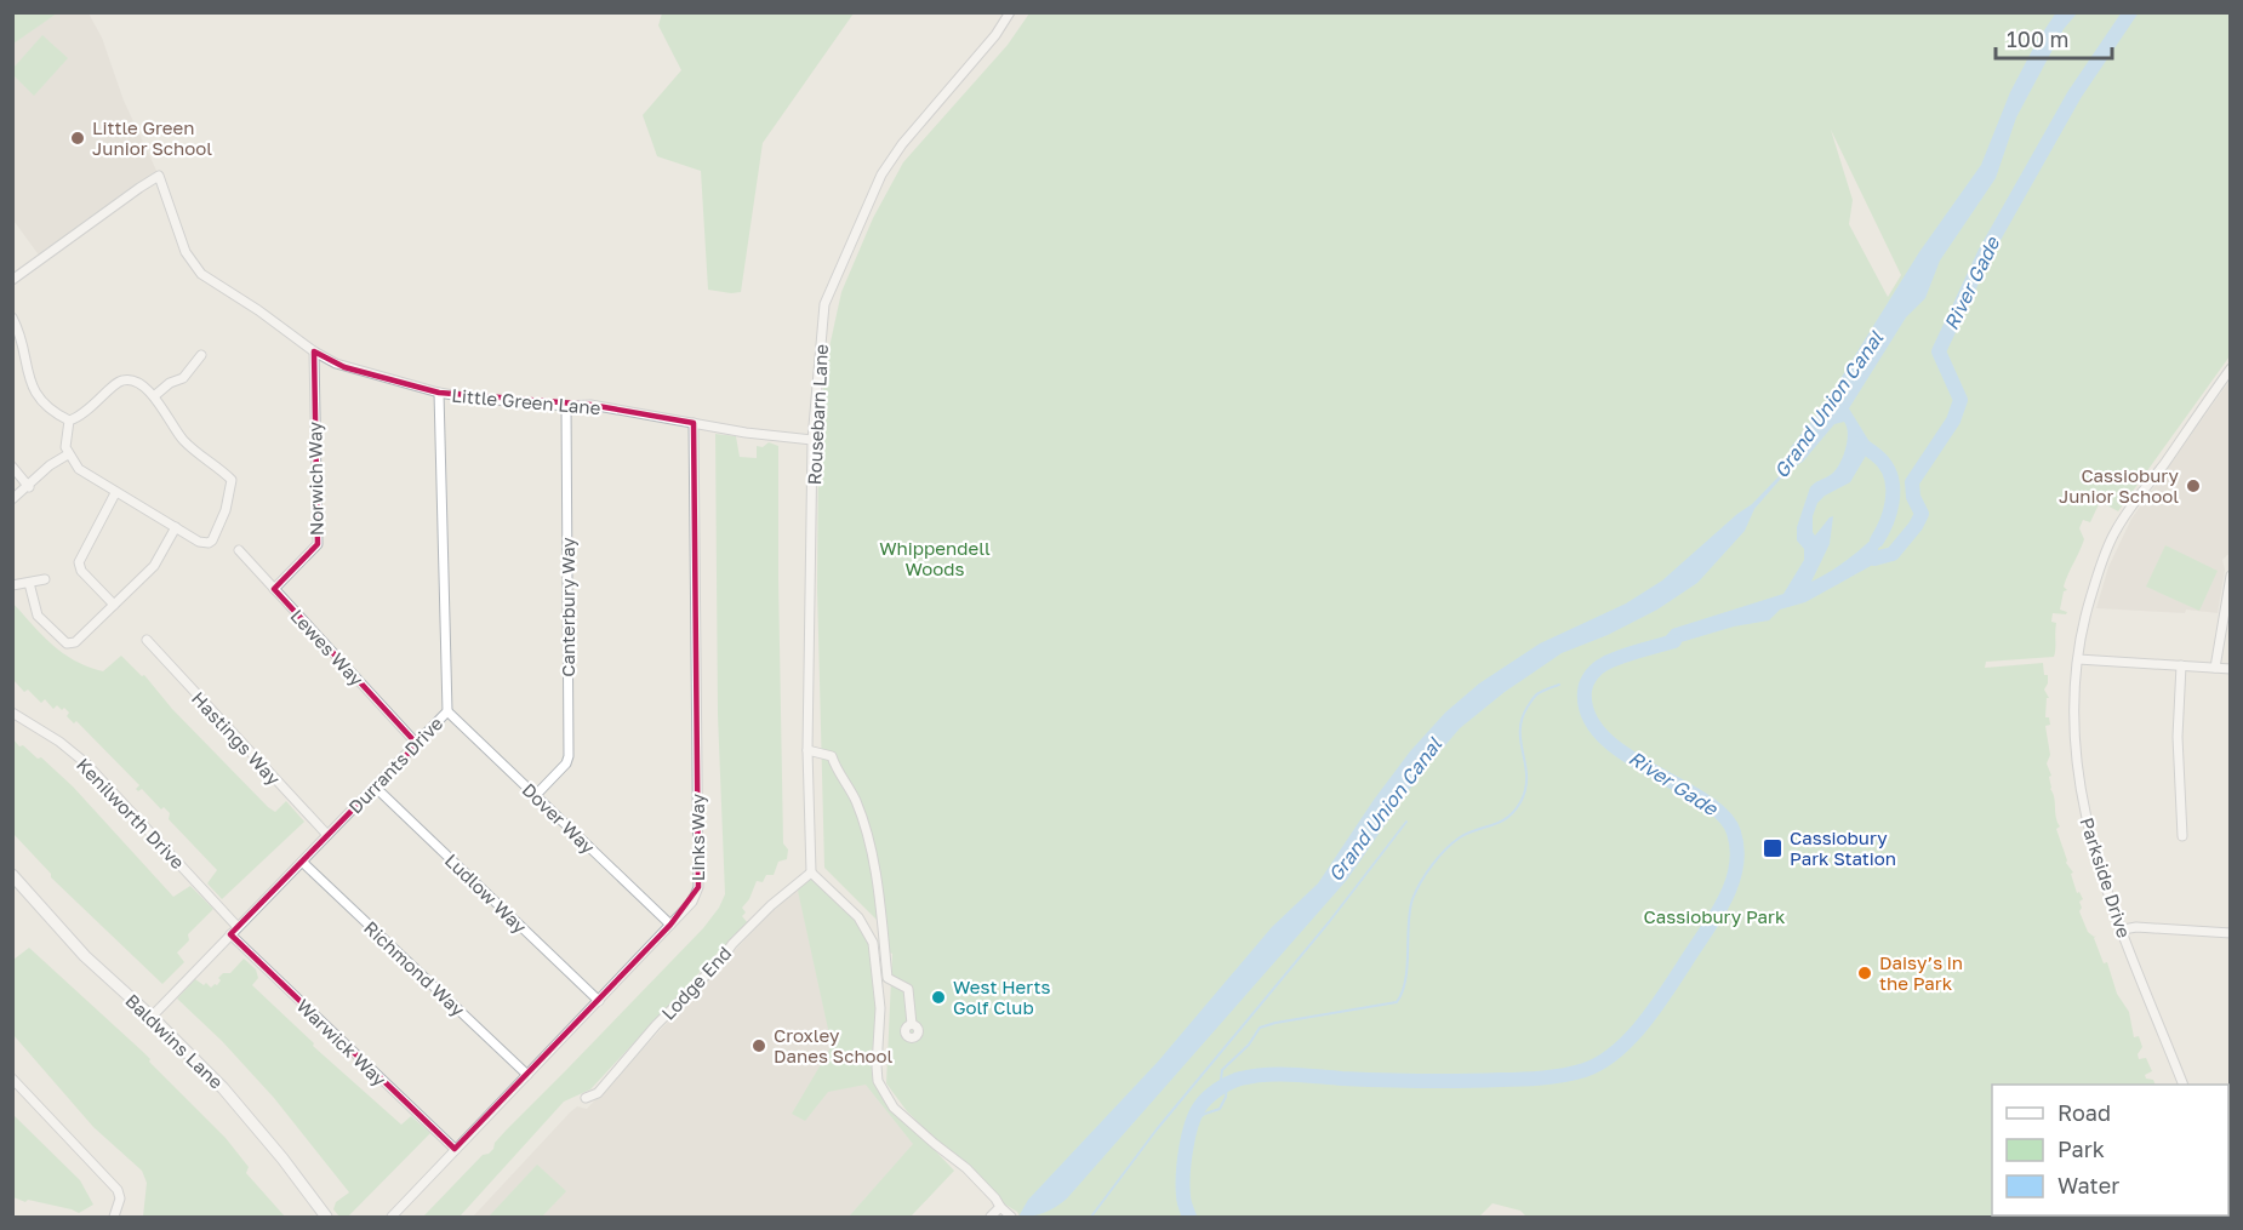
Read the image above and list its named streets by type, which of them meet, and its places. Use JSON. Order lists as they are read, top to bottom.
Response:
{
  "streets": {
    "street": [
      "Little Green Lane",
      "Rousebarn Lane",
      "Norwich Way",
      "Canterbury Way",
      "Lewes Way",
      "Hastings Way",
      "Durrants Drive",
      "Kenilworth Drive",
      "Dover Way",
      "Links Way",
      "Parkside Drive",
      "Ludlow Way",
      "Richmond Way",
      "Lodge End",
      "Baldwins Lane",
      "Warwick Way"
    ]
  },
  "crossings": [
    ["Little Green Lane", "Rousebarn Lane"],
    ["Little Green Lane", "Norwich Way"],
    ["Little Green Lane", "Canterbury Way"],
    ["Little Green Lane", "Durrants Drive"],
    ["Little Green Lane", "Links Way"],
    ["Rousebarn Lane", "Lodge End"],
    ["Norwich Way", "Lewes Way"],
    ["Canterbury Way", "Dover Way"],
    ["Lewes Way", "Durrants Drive"],
    ["Hastings Way", "Durrants Drive"],
    ["Durrants Drive", "Kenilworth Drive"],
    ["Durrants Drive", "Dover Way"],
    ["Durrants Drive", "Ludlow Way"],
    ["Durrants Drive", "Richmond Way"],
    ["Durrants Drive", "Baldwins Lane"],
    ["Durrants Drive", "Warwick Way"],
    ["Dover Way", "Links Way"],
    ["Links Way", "Ludlow Way"],
    ["Links Way", "Richmond Way"],
    ["Links Way", "Warwick Way"]
  ],
  "water": ["River Gade", "Grand Union Canal"],
  "parks": ["Whippendell Woods", "Cassiobury Park"],
  "places": {
    "other": [
      "Little Green Junior School",
      "Cassiobury Junior School",
      "Daisy’s in the Park",
      "West Herts Golf Club",
      "Croxley Danes School"
    ],
    "transit": ["Cassiobury Park Station"]
  },
  "legend": ["Road", "Park", "Water"],
  "scale_bar": "100 m"
}
